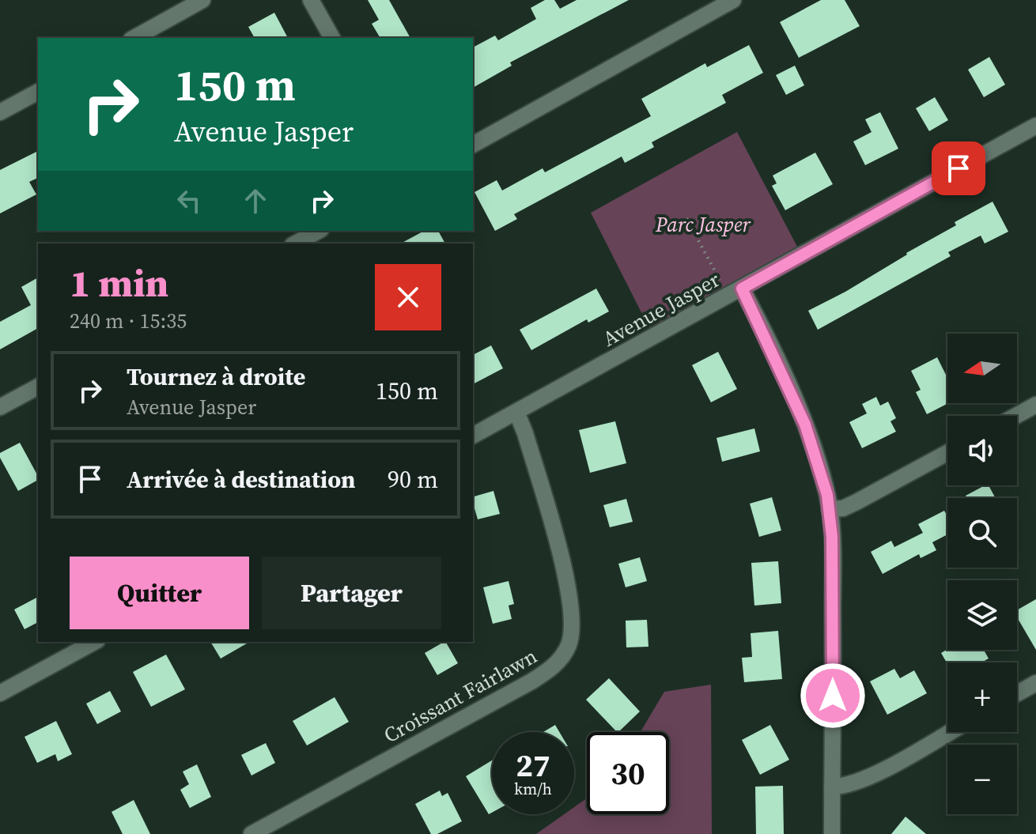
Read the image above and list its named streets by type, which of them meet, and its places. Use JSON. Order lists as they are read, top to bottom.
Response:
{
  "streets": {
    "street": ["Avenue Jasper", "Croissant Fairlawn"]
  },
  "crossings": [
    ["Avenue Jasper", "Croissant Fairlawn"]
  ],
  "parks": ["Parc Jasper"],
  "north": "left",
  "page": {
    "turn": ["150 m", "Avenue Jasper"],
    "heading": ["1 min", "240 m · 15:35"],
    "map_buttons": ["+", "−"],
    "list": [
      {
        "name": "Tournez à droite",
        "note": "Avenue Jasper",
        "value": "150 m"
      },
      {
        "name": "Arrivée à destination",
        "value": "90 m"
      }
    ],
    "buttons": ["Quitter", "Partager"],
    "speed": "27 km/h",
    "limit": "30"
  }
}
